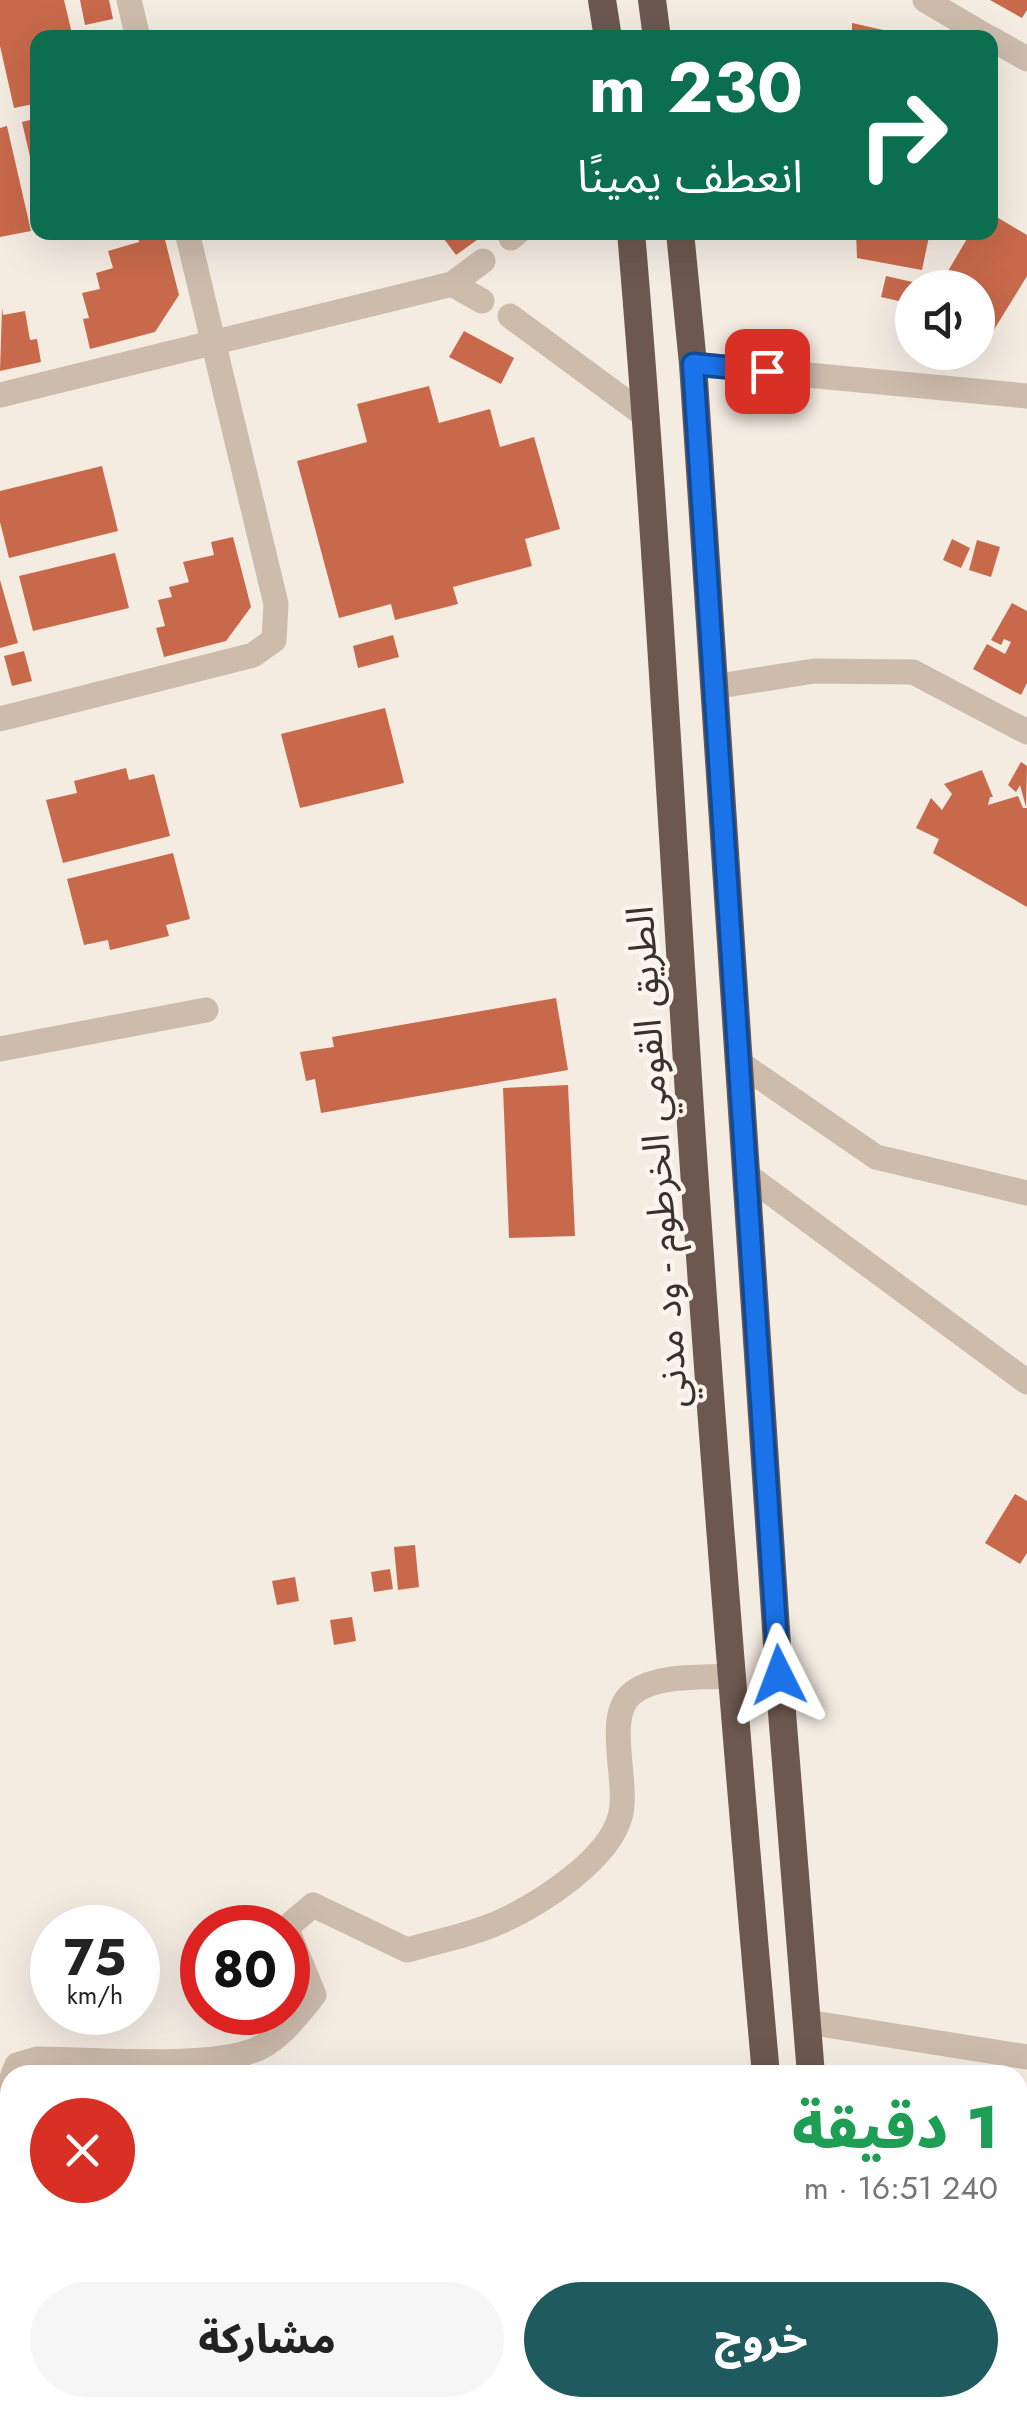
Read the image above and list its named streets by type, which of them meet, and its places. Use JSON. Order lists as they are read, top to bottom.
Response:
{
  "streets": {
    "highway": ["الطريق القومي الخرطوم - ود مدني"]
  },
  "page": {
    "turn": ["230 m", "انعطف يمينًا"],
    "speed": "75 km/h",
    "limit": "80",
    "heading": ["1 دقيقة", "240 m · 16:51"],
    "buttons": ["خروج", "مشاركة"]
  }
}
